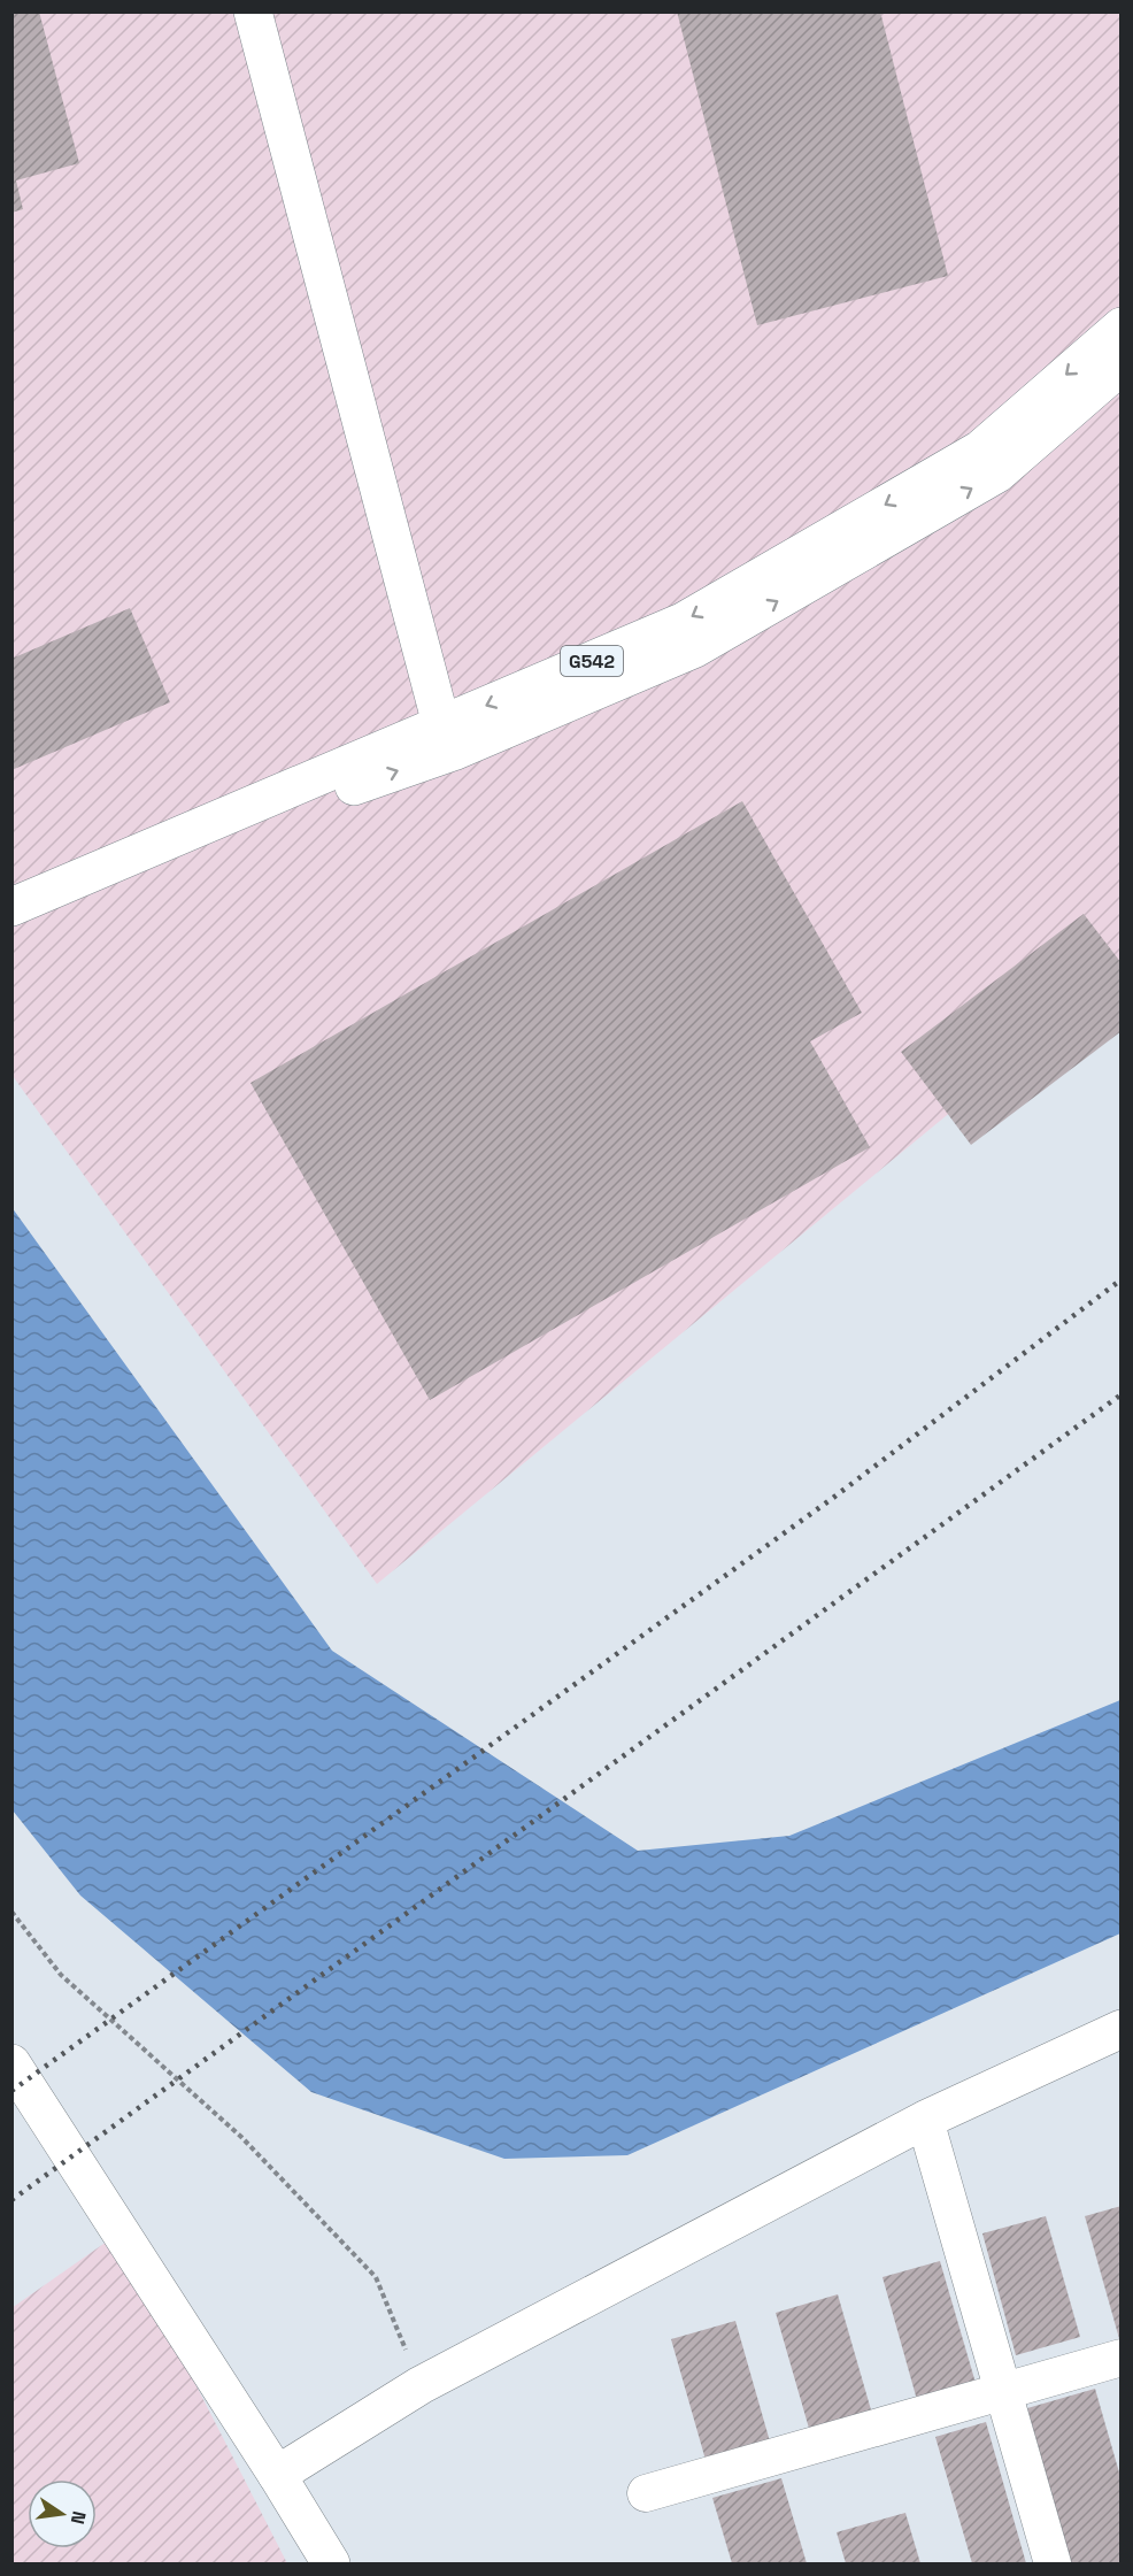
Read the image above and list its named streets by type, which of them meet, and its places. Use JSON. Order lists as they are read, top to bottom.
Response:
{
  "streets": {
    "main road": ["G542"]
  },
  "north": "right"
}
